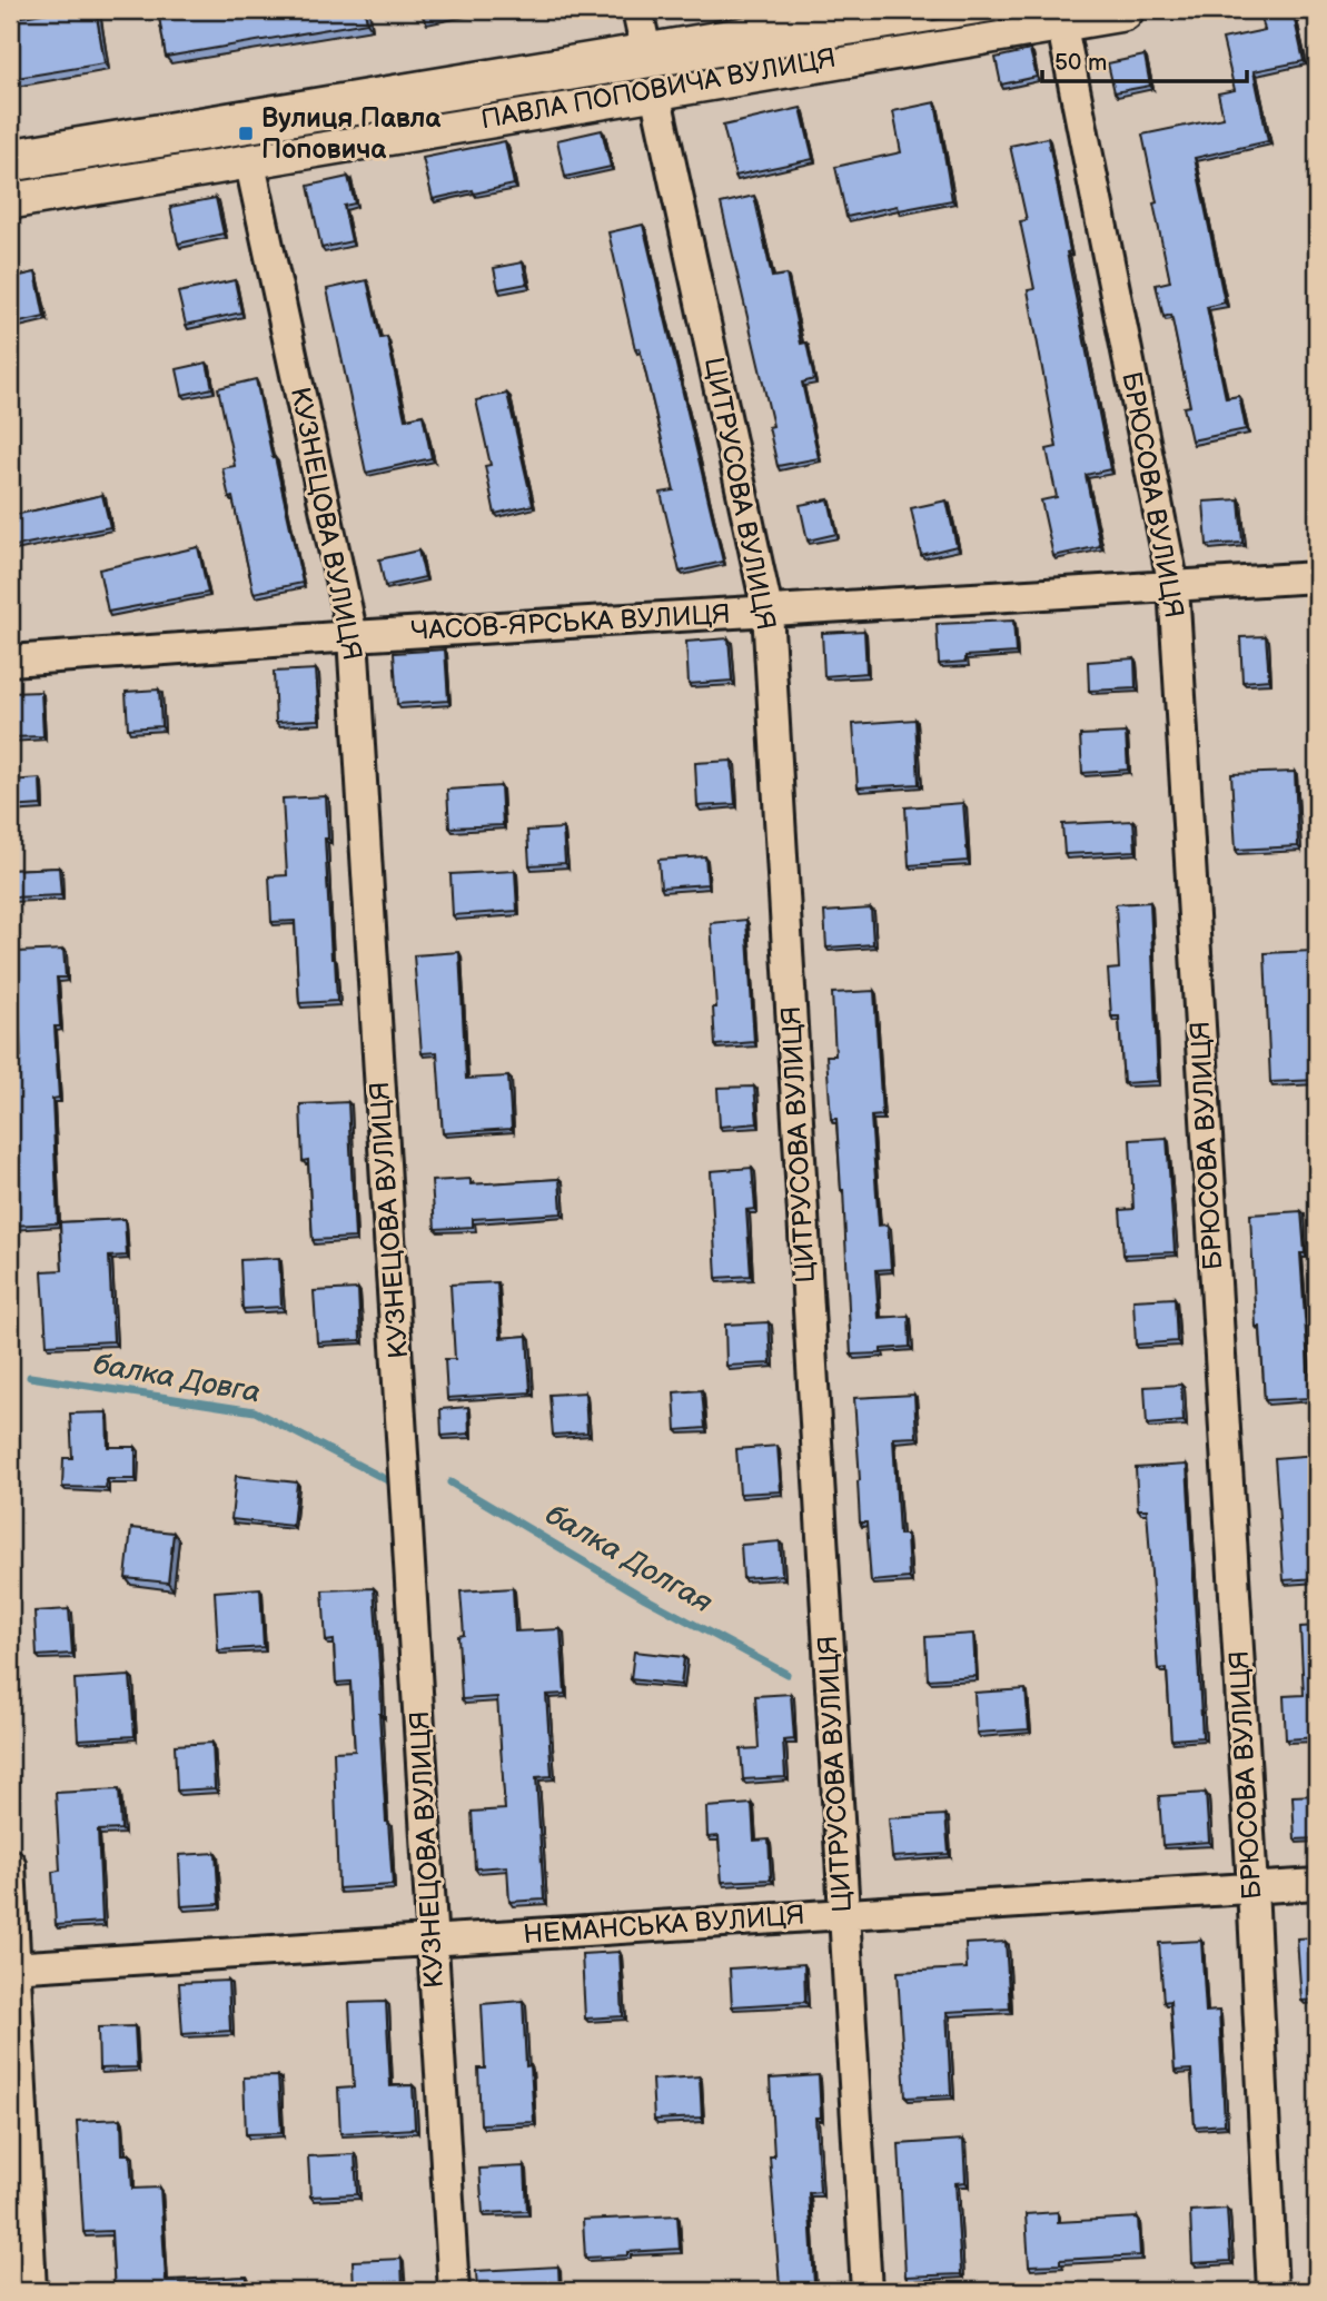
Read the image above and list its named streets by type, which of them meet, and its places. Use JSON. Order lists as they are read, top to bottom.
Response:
{
  "streets": {
    "main road": ["ПАВЛА ПОПОВИЧА ВУЛИЦЯ"],
    "street": [
      "ЦИТРУСОВА ВУЛИЦЯ",
      "БРЮСОВА ВУЛИЦЯ",
      "КУЗНЕЦОВА ВУЛИЦЯ",
      "ЧАСОВ-ЯРСЬКА ВУЛИЦЯ",
      "НЕМАНСЬКА ВУЛИЦЯ"
    ]
  },
  "crossings": [
    ["ПАВЛА ПОПОВИЧА ВУЛИЦЯ", "ЦИТРУСОВА ВУЛИЦЯ"],
    ["ПАВЛА ПОПОВИЧА ВУЛИЦЯ", "БРЮСОВА ВУЛИЦЯ"],
    ["ПАВЛА ПОПОВИЧА ВУЛИЦЯ", "КУЗНЕЦОВА ВУЛИЦЯ"],
    ["ЦИТРУСОВА ВУЛИЦЯ", "ЧАСОВ-ЯРСЬКА ВУЛИЦЯ"],
    ["ЦИТРУСОВА ВУЛИЦЯ", "НЕМАНСЬКА ВУЛИЦЯ"],
    ["БРЮСОВА ВУЛИЦЯ", "ЧАСОВ-ЯРСЬКА ВУЛИЦЯ"],
    ["БРЮСОВА ВУЛИЦЯ", "НЕМАНСЬКА ВУЛИЦЯ"],
    ["КУЗНЕЦОВА ВУЛИЦЯ", "ЧАСОВ-ЯРСЬКА ВУЛИЦЯ"],
    ["КУЗНЕЦОВА ВУЛИЦЯ", "НЕМАНСЬКА ВУЛИЦЯ"]
  ],
  "water": ["балка Довга", "балка Долгая"],
  "places": {
    "transit": ["Вулиця Павла Поповича"]
  },
  "scale_bar": "50 m"
}
